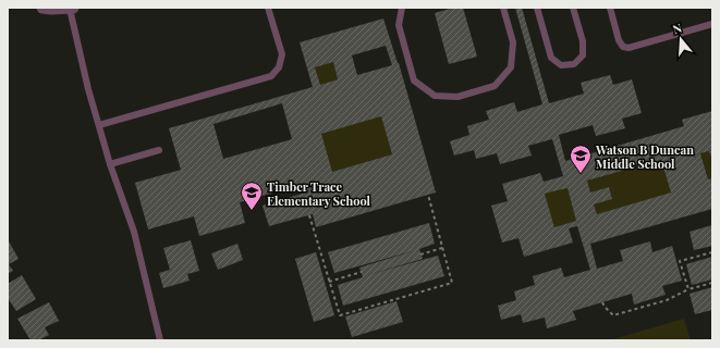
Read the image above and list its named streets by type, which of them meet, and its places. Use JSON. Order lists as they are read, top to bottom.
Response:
{
  "places": {
    "school or university": ["Watson B Duncan Middle School", "Timber Trace Elementary School"]
  },
  "north": "top"
}
